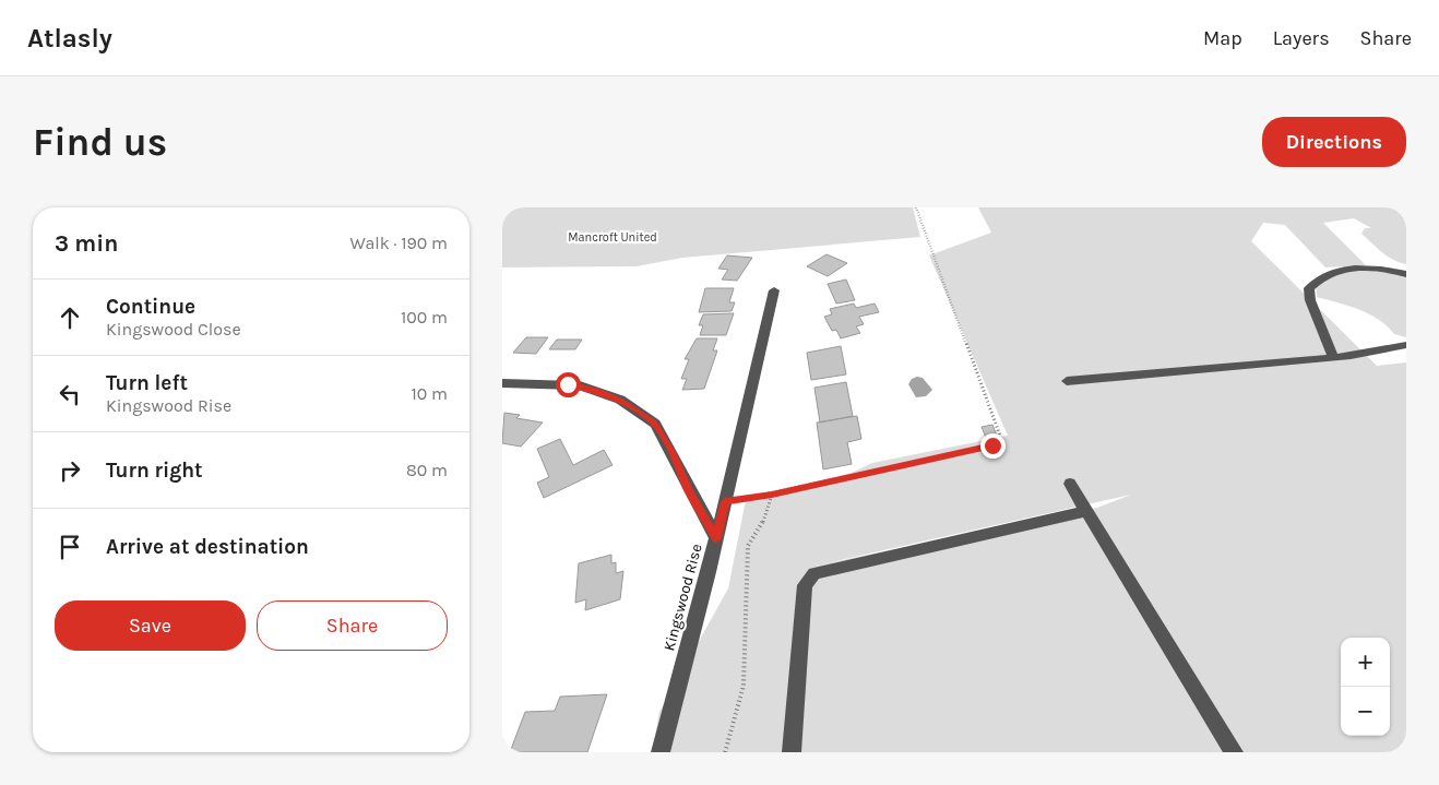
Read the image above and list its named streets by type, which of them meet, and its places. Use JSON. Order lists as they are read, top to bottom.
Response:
{
  "streets": {
    "street": ["Kingswood Rise"]
  },
  "parks": ["Mancroft United"],
  "page": {
    "header": "Atlasly",
    "nav": ["Map", "Layers", "Share"],
    "buttons": [
      "Directions",
      ["Save", "Share"]
    ],
    "title": "Find us",
    "heading": ["3 min", "Walk · 190 m"],
    "list": [
      ["Continue", "Kingswood Close", "100 m"],
      ["Turn left", "Kingswood Rise", "10 m"],
      ["Turn right", "80 m"],
      "Arrive at destination"
    ],
    "map_buttons": ["+", "−"]
  }
}
